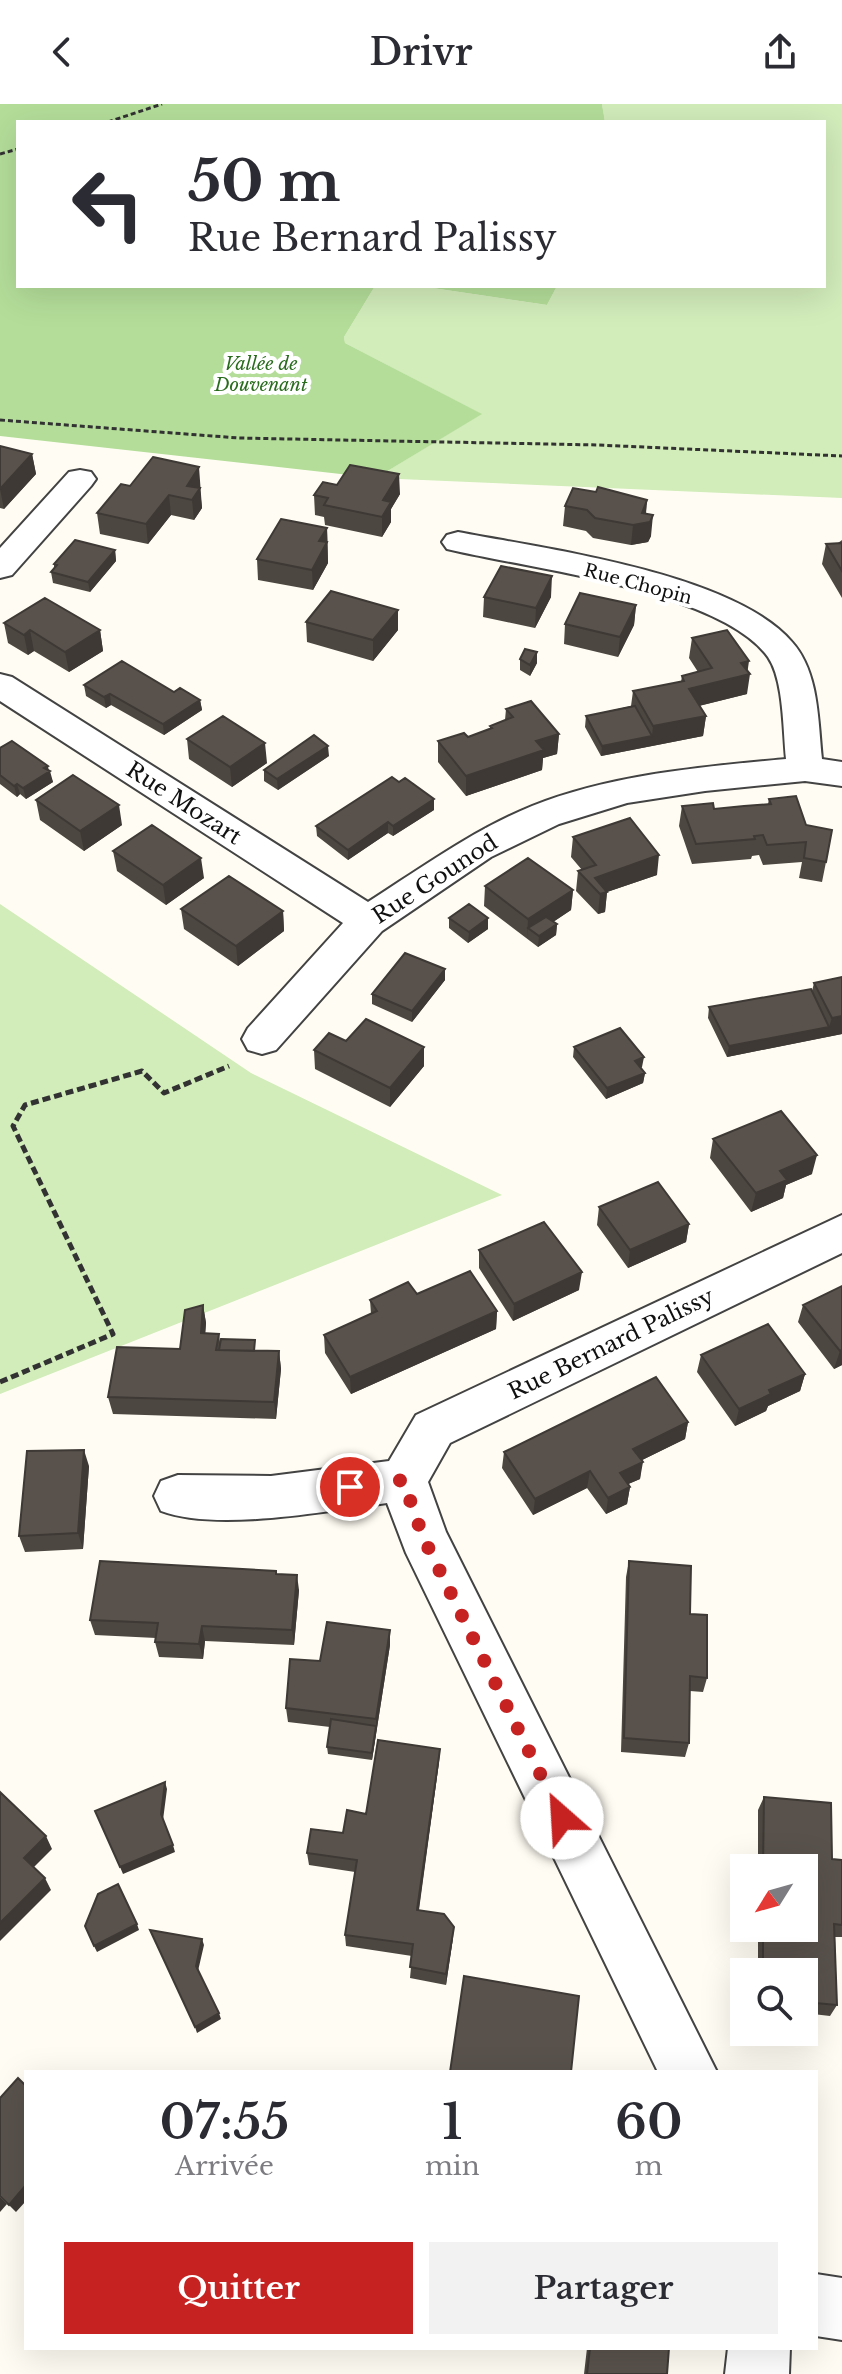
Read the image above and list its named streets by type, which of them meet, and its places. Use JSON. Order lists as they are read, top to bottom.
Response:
{
  "streets": {
    "street": [
      "Rue Chopin",
      "Rue Mozart",
      "Rue Gounod",
      "Rue Bernard Palissy"
    ]
  },
  "crossings": [
    ["Rue Chopin", "Rue Gounod"],
    ["Rue Mozart", "Rue Gounod"]
  ],
  "parks": ["Vallée de Douvenant"],
  "north": "bottom left",
  "page": {
    "header": "Drivr",
    "turn": ["50 m", "Rue Bernard Palissy"],
    "eta": [
      "07:55",
      "Arrivée",
      "1",
      "min",
      "60",
      "m"
    ],
    "buttons": ["Quitter", "Partager"]
  }
}
